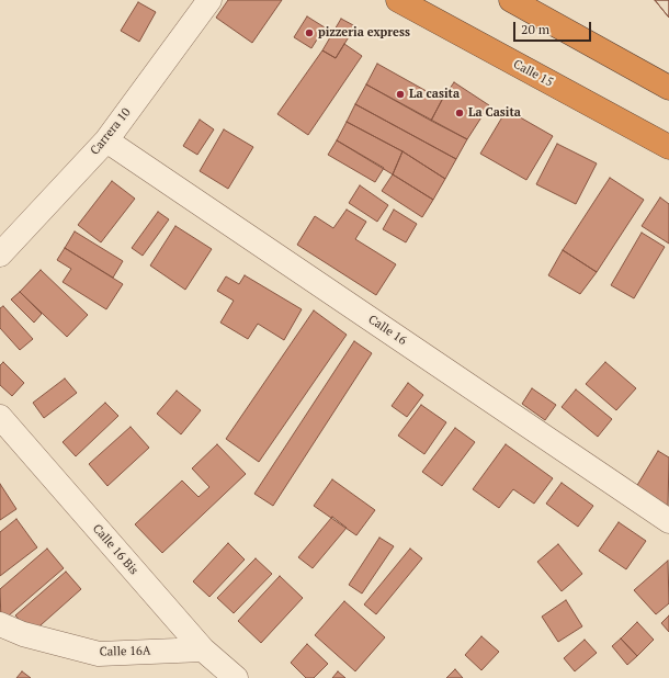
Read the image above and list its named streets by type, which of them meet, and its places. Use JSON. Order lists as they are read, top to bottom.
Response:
{
  "streets": {
    "highway": ["Calle 15"],
    "street": [
      "Carrera 10",
      "Calle 16",
      "Calle 16 Bis",
      "Calle 16A"
    ]
  },
  "crossings": [
    ["Carrera 10", "Calle 16"],
    ["Calle 16 Bis", "Calle 16A"]
  ],
  "places": ["pizzeria express", "La casita", "La Casita"],
  "scale_bar": "20 m"
}
